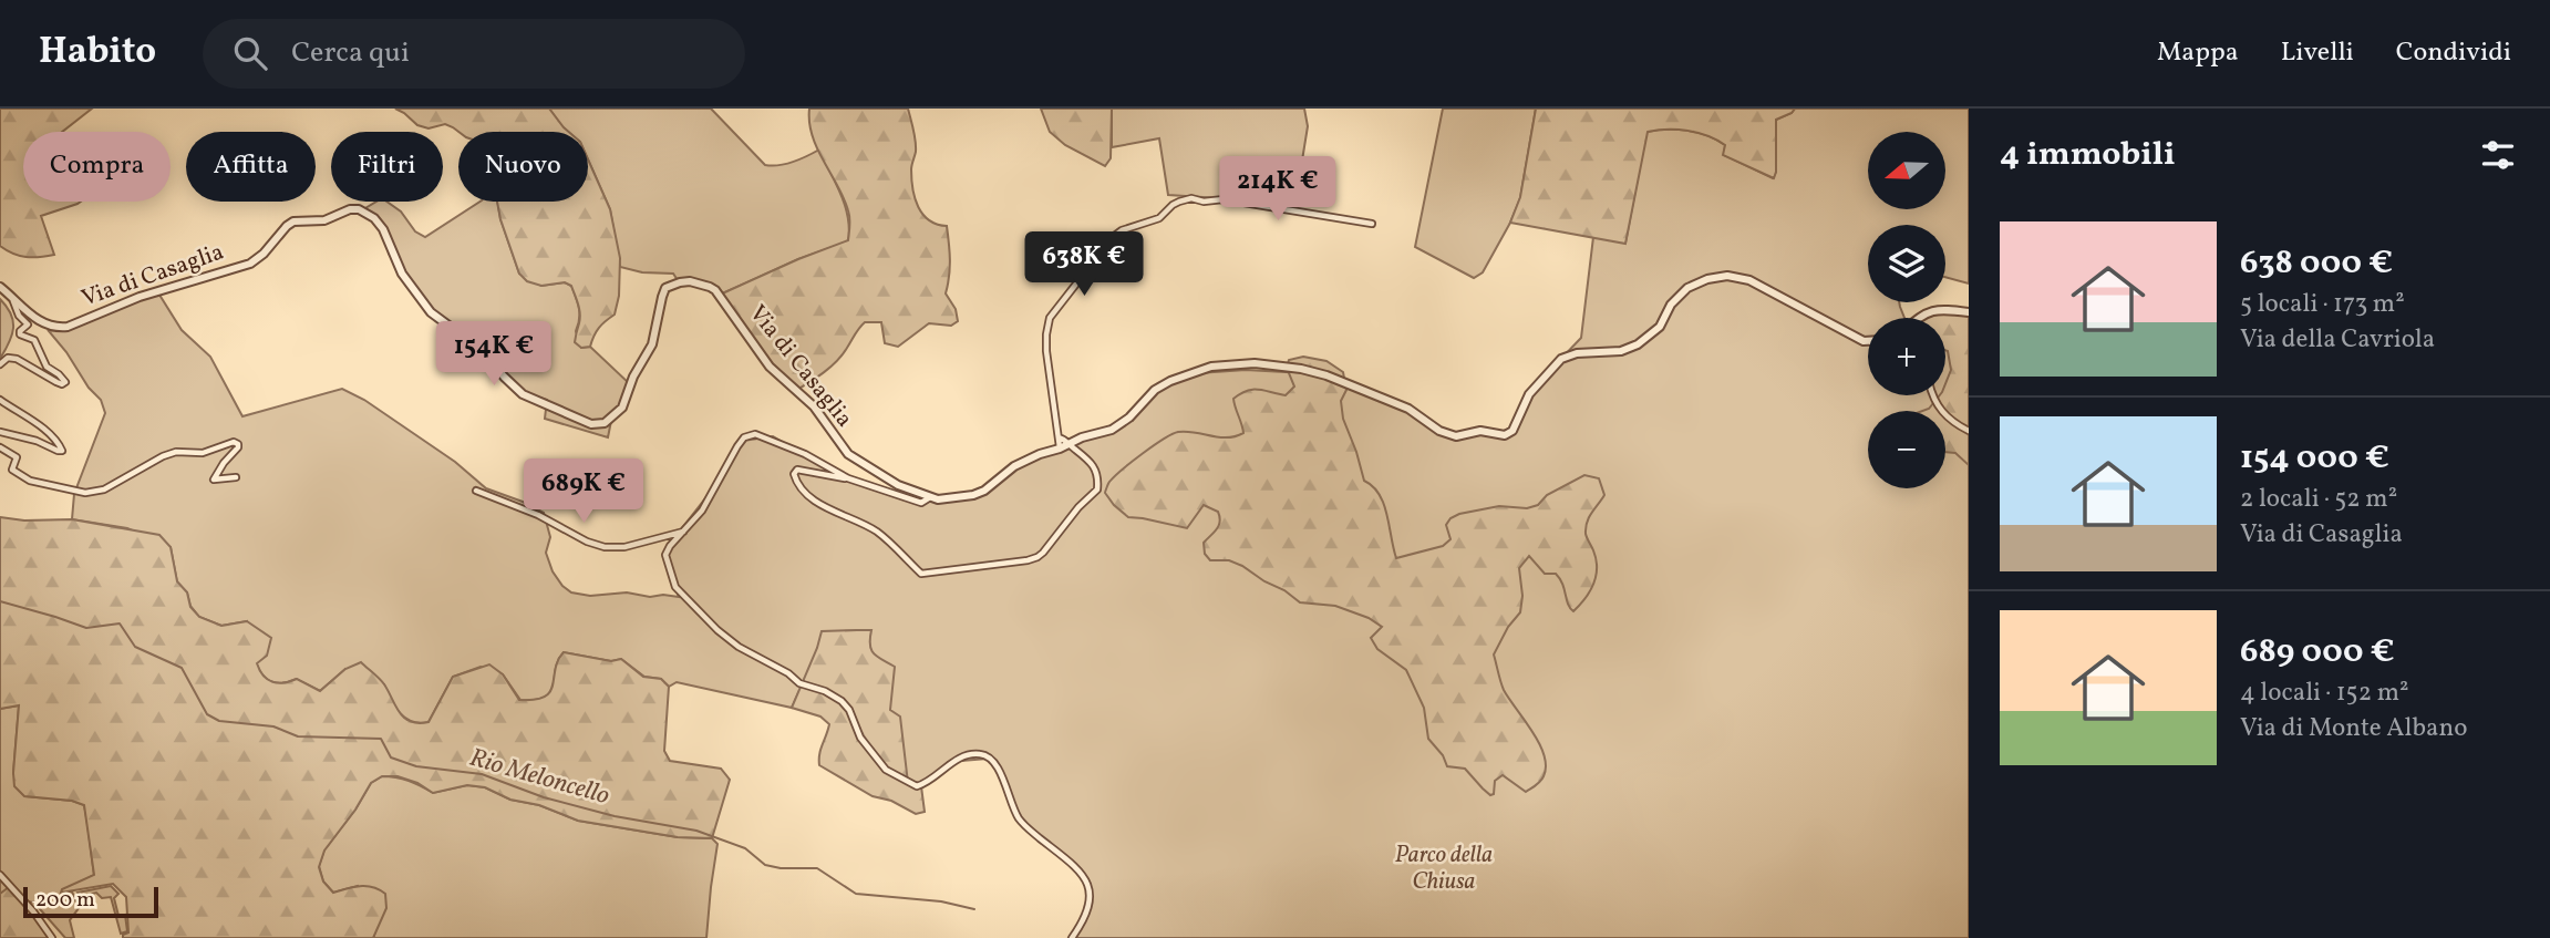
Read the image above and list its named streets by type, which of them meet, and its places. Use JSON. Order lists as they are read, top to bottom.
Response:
{
  "streets": {
    "street": ["Via di Casaglia"]
  },
  "water": ["Rio Meloncello"],
  "parks": ["Parco della Chiusa"],
  "scale_bar": "200 m",
  "north": "left",
  "page": {
    "header": "Habito",
    "search": "Cerca qui",
    "nav": ["Mappa", "Livelli", "Condividi"],
    "heading": "4 immobili",
    "map_buttons": ["+", "−"],
    "chip": [
      "Compra",
      "Affitta",
      "Filtri",
      "Nuovo"
    ],
    "price": [
      "214K €",
      "638K €",
      "154K €",
      "689K €"
    ],
    "list": [
      {
        "name": "638 000 €",
        "note": "5 locali · 173 m² · Via della Cavriola"
      },
      {
        "name": "154 000 €",
        "note": "2 locali · 52 m² · Via di Casaglia"
      },
      {
        "name": "689 000 €",
        "note": "4 locali · 152 m² · Via di Monte Albano"
      }
    ],
    "scale": "200 m"
  }
}
